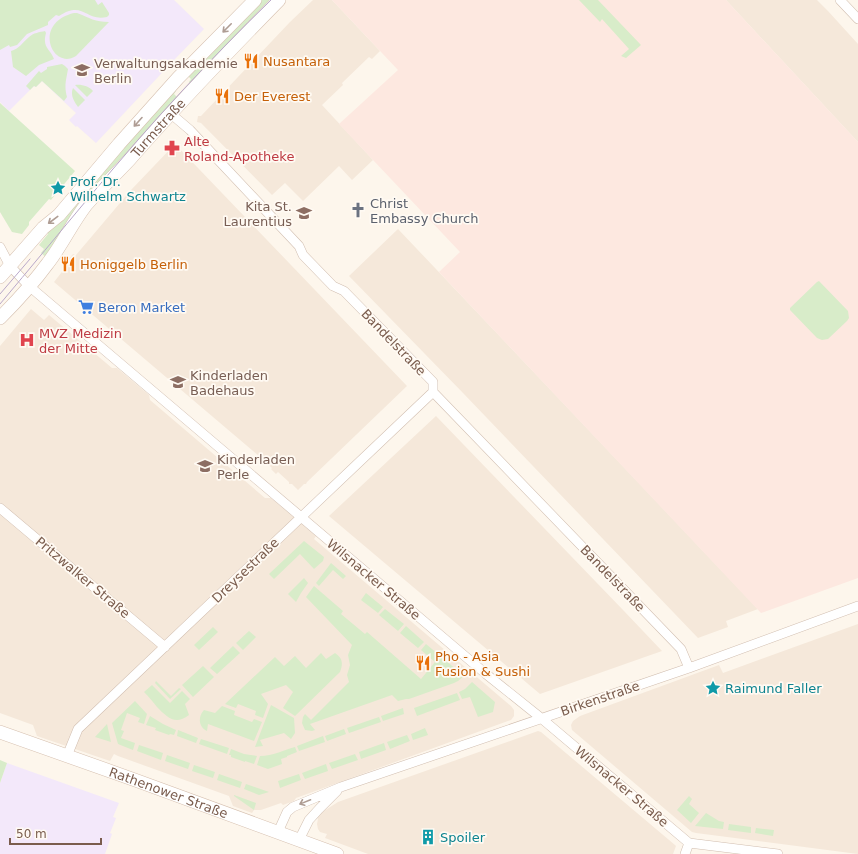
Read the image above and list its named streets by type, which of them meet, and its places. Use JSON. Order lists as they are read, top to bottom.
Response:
{
  "streets": {
    "main road": ["Turmstraße", "Rathenower Straße"],
    "street": [
      "Bandelstraße",
      "Dreysestraße",
      "Pritzwalker Straße",
      "Wilsnacker Straße",
      "Birkenstraße"
    ]
  },
  "crossings": [
    ["Turmstraße", "Bandelstraße"],
    ["Turmstraße", "Wilsnacker Straße"],
    ["Bandelstraße", "Dreysestraße"],
    ["Bandelstraße", "Birkenstraße"],
    ["Dreysestraße", "Pritzwalker Straße"],
    ["Dreysestraße", "Wilsnacker Straße"],
    ["Dreysestraße", "Rathenower Straße"],
    ["Wilsnacker Straße", "Birkenstraße"],
    ["Birkenstraße", "Rathenower Straße"]
  ],
  "places": {
    "restaurant": [
      "Nusantara",
      "Der Everest",
      "Honiggelb Berlin",
      "Pho - Asia Fusion & Sushi"
    ],
    "school or university": [
      "Verwaltungsakademie Berlin",
      "Kita St. Laurentius",
      "Kinderladen Badehaus",
      "Kinderladen Perle"
    ],
    "pharmacy": ["Alte Roland-Apotheke"],
    "place": ["Prof. Dr. Wilhelm Schwartz", "Raimund Faller"],
    "church": ["Christ Embassy Church"],
    "supermarket": ["Beron Market"],
    "hospital": ["MVZ Medizin der Mitte"],
    "building": ["Spoiler"]
  },
  "scale_bar": "50 m"
}
